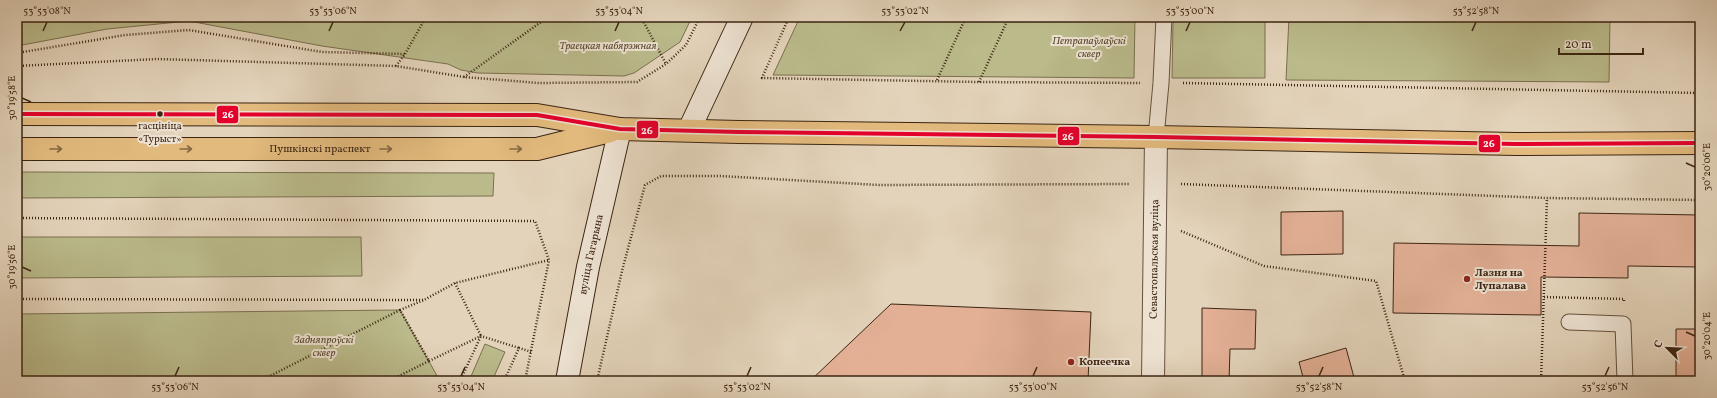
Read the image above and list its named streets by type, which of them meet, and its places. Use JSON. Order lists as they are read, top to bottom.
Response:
{
  "streets": {
    "main road": ["Пушкінскі праспект", "вуліца Гагарына", "Севастопальская вуліца"]
  },
  "crossings": [
    ["Пушкінскі праспект", "вуліца Гагарына"],
    ["Пушкінскі праспект", "Севастопальская вуліца"]
  ],
  "parks": ["Петрапаўлаўскі сквер", "Траецкая набярэжная", "Задняпроўскі сквер"],
  "places": ["гасцініца «Турыст»", "Лазня на Лупалава", "Копеечка"],
  "lines": ["transit line 26"],
  "scale_bar": "20 m",
  "north": "top left",
  "coordinates": [
    "53°53'08\"N",
    "53°53'06\"N",
    "53°53'04\"N",
    "53°53'02\"N",
    "53°53'00\"N",
    "53°52'58\"N",
    "30°19'58\"E",
    "30°20'06\"E",
    "30°19'56\"E",
    "30°20'04\"E",
    "53°52'56\"N"
  ]
}
